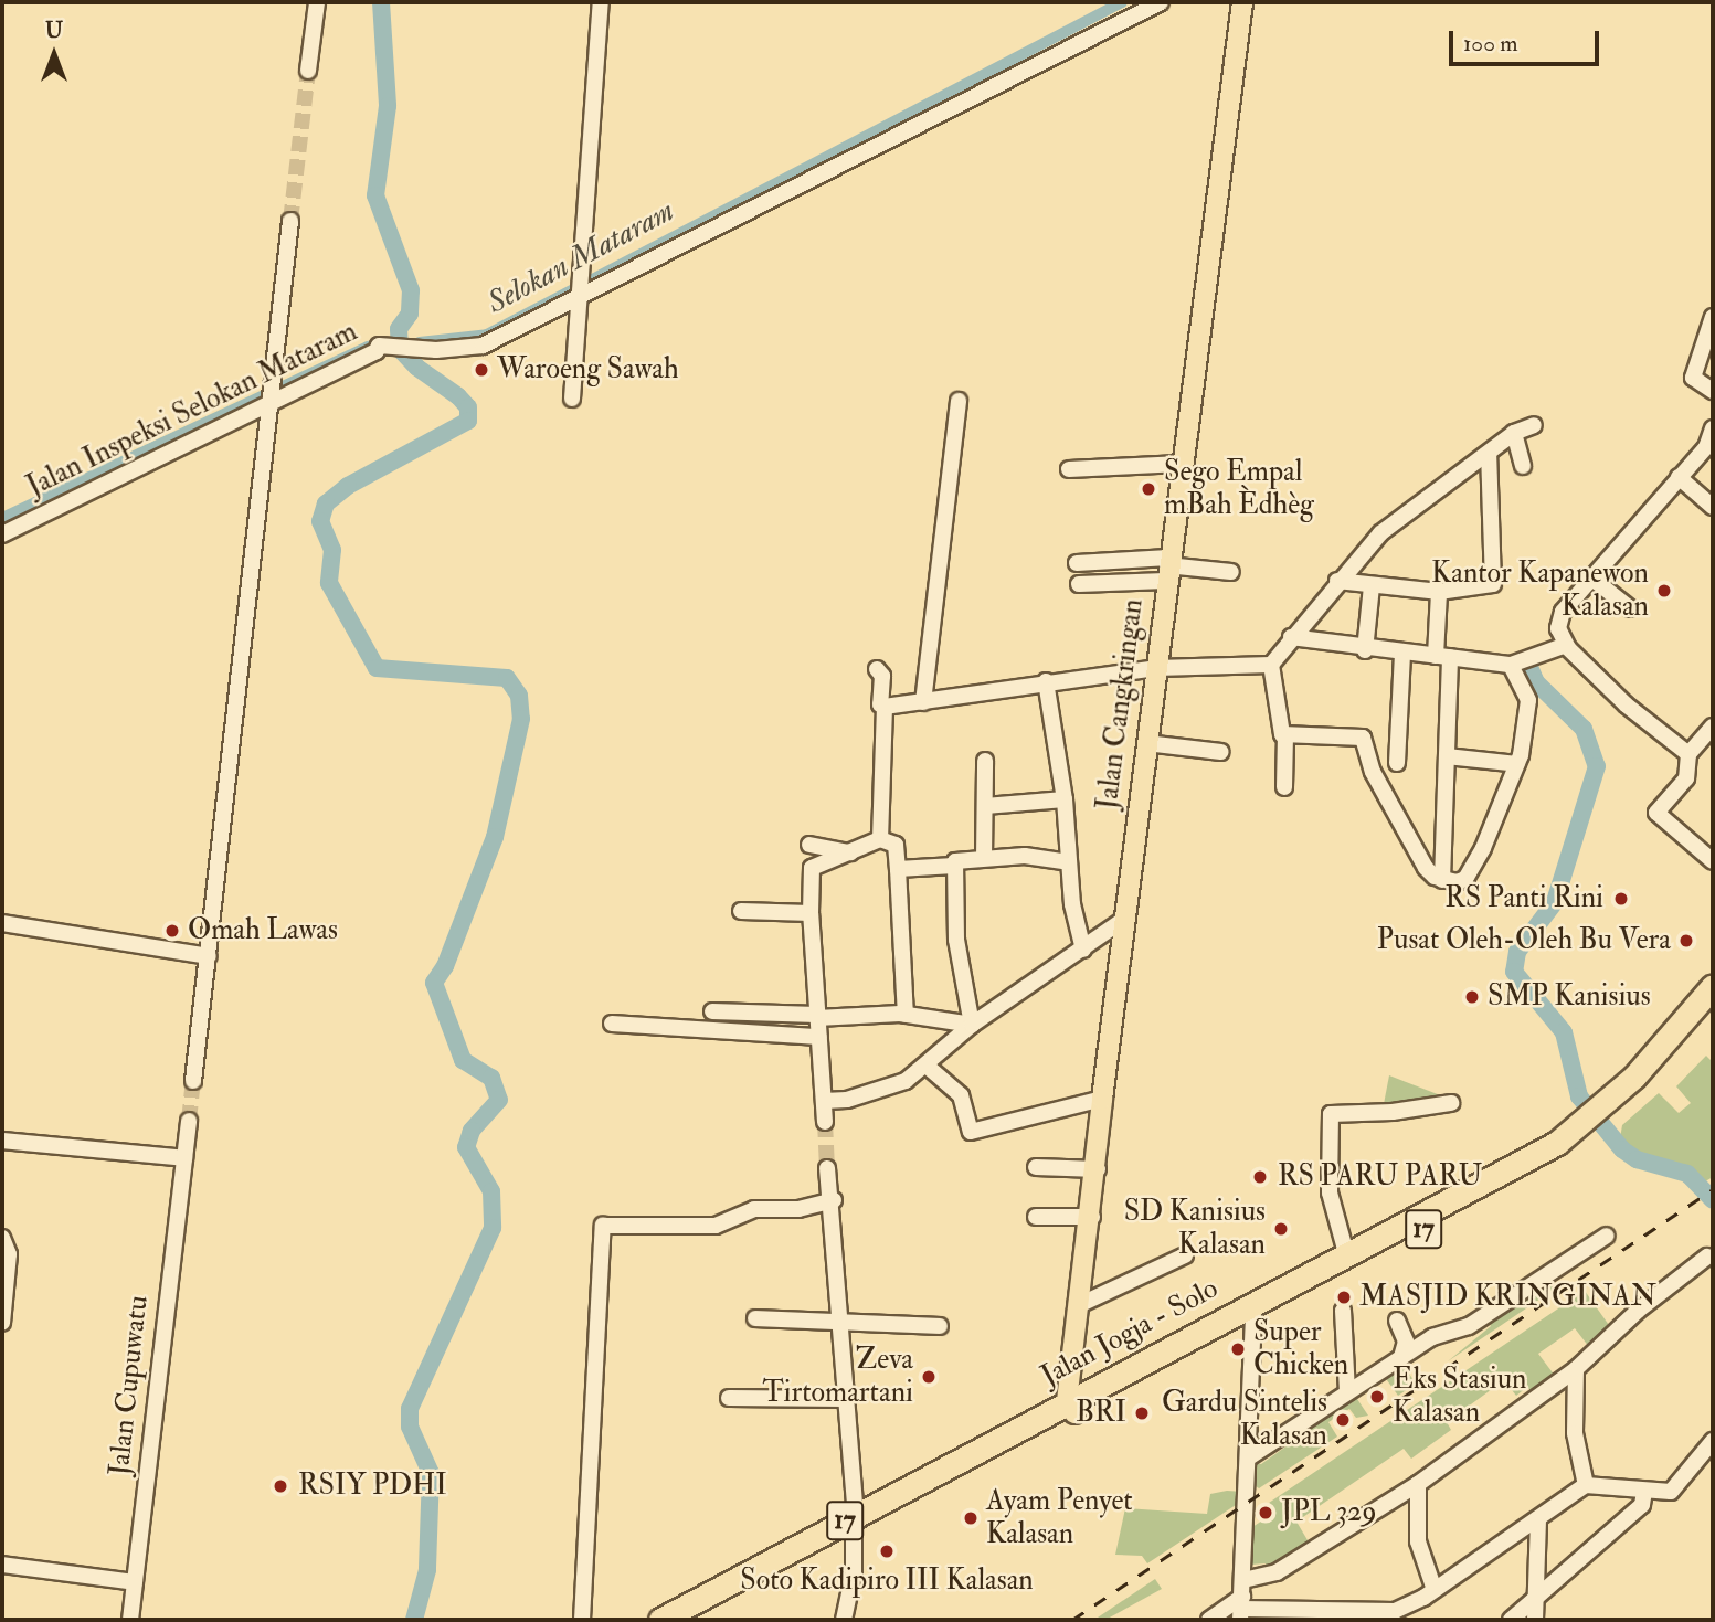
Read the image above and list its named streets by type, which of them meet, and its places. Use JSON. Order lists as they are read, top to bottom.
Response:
{
  "streets": {
    "highway": ["17", "Jalan Jogja - Solo"],
    "main road": ["Jalan Cangkringan"],
    "street": ["Jalan Inspeksi Selokan Mataram", "Jalan Cupuwatu"]
  },
  "crossings": [
    ["Jalan Cangkringan", "Jalan Jogja - Solo"]
  ],
  "water": ["Selokan Mataram"],
  "places": [
    "Waroeng Sawah",
    "Sego Empal mBah Èdhèg",
    "Kantor Kapanewon Kalasan",
    "RS Panti Rini",
    "Omah Lawas",
    "Pusat Oleh-Oleh Bu Vera",
    "SMP Kanisius",
    "RS PARU PARU",
    "SD Kanisius Kalasan",
    "MASJID KRINGINAN",
    "Super Chicken",
    "Zeva Tirtomartani",
    "Eks Stasiun Kalasan",
    "BRI",
    "Gardu Sintelis Kalasan",
    "RSIY PDHI",
    "JPL 329",
    "Ayam Penyet Kalasan",
    "Soto Kadipiro III Kalasan"
  ],
  "scale_bar": "100 m",
  "north": "top"
}
